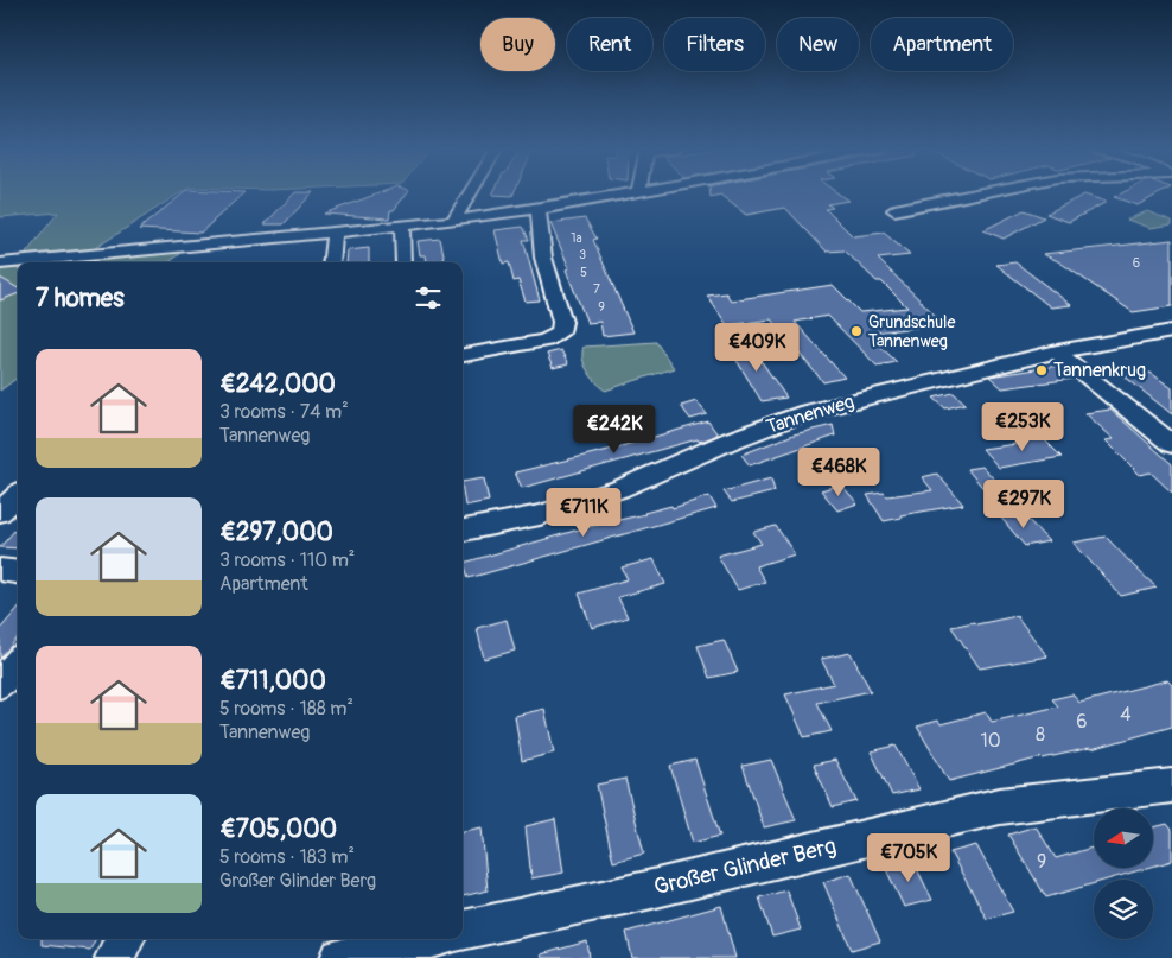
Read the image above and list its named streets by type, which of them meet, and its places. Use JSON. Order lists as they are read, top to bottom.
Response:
{
  "streets": {
    "street": ["Tannenweg", "Großer Glinder Berg"]
  },
  "places": ["Grundschule Tannenweg", "Tannenkrug"],
  "house_numbers": [
    "1a",
    "3",
    "6",
    "5",
    "7",
    "9",
    "4",
    "6",
    "8",
    "10",
    "9"
  ],
  "north": "left",
  "page": {
    "chip": [
      "Buy",
      "Rent",
      "Filters",
      "New",
      "Apartment"
    ],
    "heading": "7 homes",
    "price": [
      "€409K",
      "€253K",
      "€242K",
      "€468K",
      "€297K",
      "€711K",
      "€705K"
    ],
    "list": [
      {
        "name": "€242,000",
        "note": "3 rooms · 74 m² · Tannenweg"
      },
      {
        "name": "€297,000",
        "note": "3 rooms · 110 m² · Apartment"
      },
      {
        "name": "€711,000",
        "note": "5 rooms · 188 m² · Tannenweg"
      },
      {
        "name": "€705,000",
        "note": "5 rooms · 183 m² · Großer Glinder Berg"
      }
    ]
  }
}
